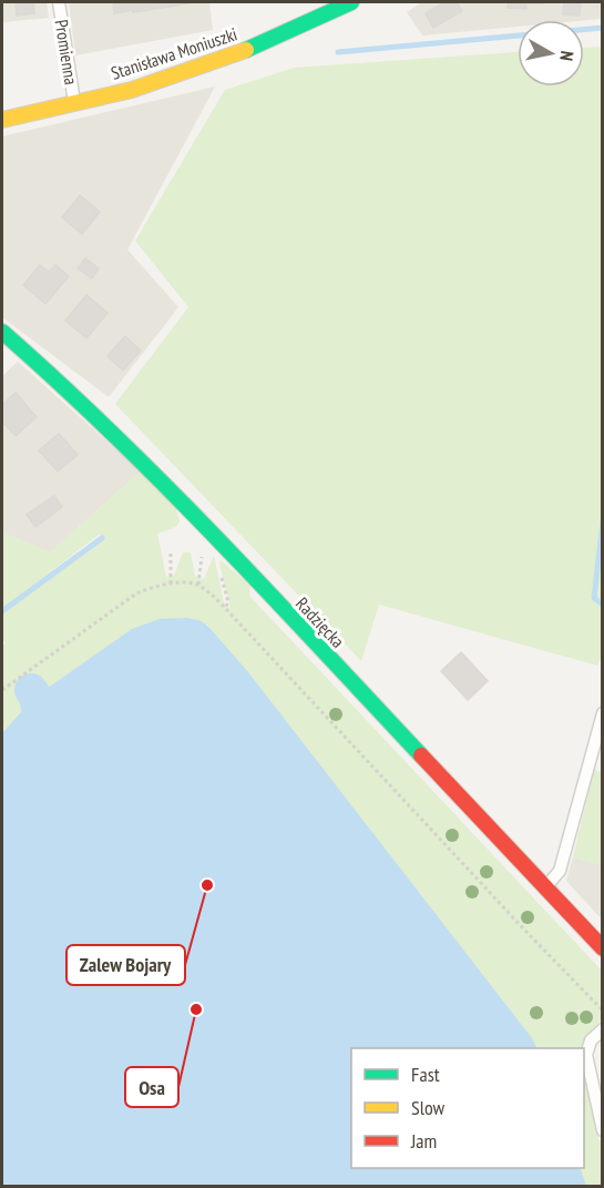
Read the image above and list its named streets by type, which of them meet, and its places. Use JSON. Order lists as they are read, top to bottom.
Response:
{
  "streets": {
    "street": ["Stanisława Moniuszki", "Radzięcka"],
    "lane": ["Promienna"]
  },
  "crossings": [
    ["Promienna", "Stanisława Moniuszki"]
  ],
  "places": ["Zalew Bojary", "Osa"],
  "legend": ["Fast", "Slow", "Jam"],
  "north": "right"
}
